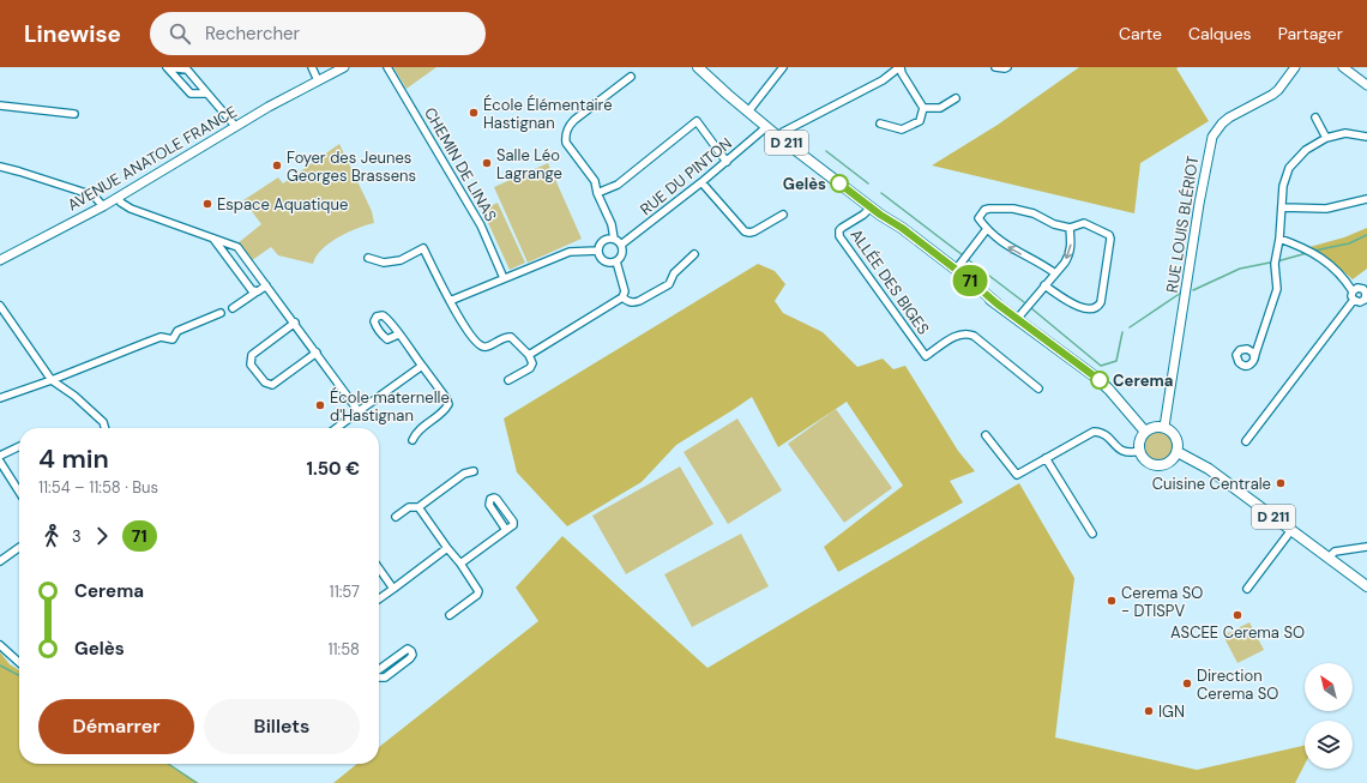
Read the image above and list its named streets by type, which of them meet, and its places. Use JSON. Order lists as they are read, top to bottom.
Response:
{
  "streets": {
    "main road": ["D 211"],
    "street": [
      "AVENUE ANATOLE FRANCE",
      "CHEMIN DE LINAS",
      "RUE DU PINTON",
      "RUE LOUIS BLÉRIOT",
      "ALLÉE DES BIGES"
    ]
  },
  "crossings": [
    ["D 211", "RUE DU PINTON"],
    ["D 211", "RUE LOUIS BLÉRIOT"],
    ["D 211", "ALLÉE DES BIGES"]
  ],
  "places": [
    "École Élémentaire Hastignan",
    "Salle Léo Lagrange",
    "Foyer des Jeunes Georges Brassens",
    "Gelès",
    "Espace Aquatique",
    "Cerema",
    "École maternelle d'Hastignan",
    "Cuisine Centrale",
    "Cerema SO - DTISPV",
    "ASCEE Cerema SO",
    "Direction Cerema SO",
    "IGN"
  ],
  "lines": ["bus line 71"],
  "north": "top left",
  "page": {
    "header": "Linewise",
    "search": "Rechercher",
    "nav": ["Carte", "Calques", "Partager"],
    "on_map": "71",
    "heading": ["4 min", "11:54 – 11:58 · Bus", "1.50 €"],
    "legs": ["3", "71"],
    "list": [
      {
        "name": "Cerema",
        "value": "11:57"
      },
      {
        "name": "Gelès",
        "value": "11:58"
      }
    ],
    "buttons": ["Démarrer", "Billets"]
  }
}
